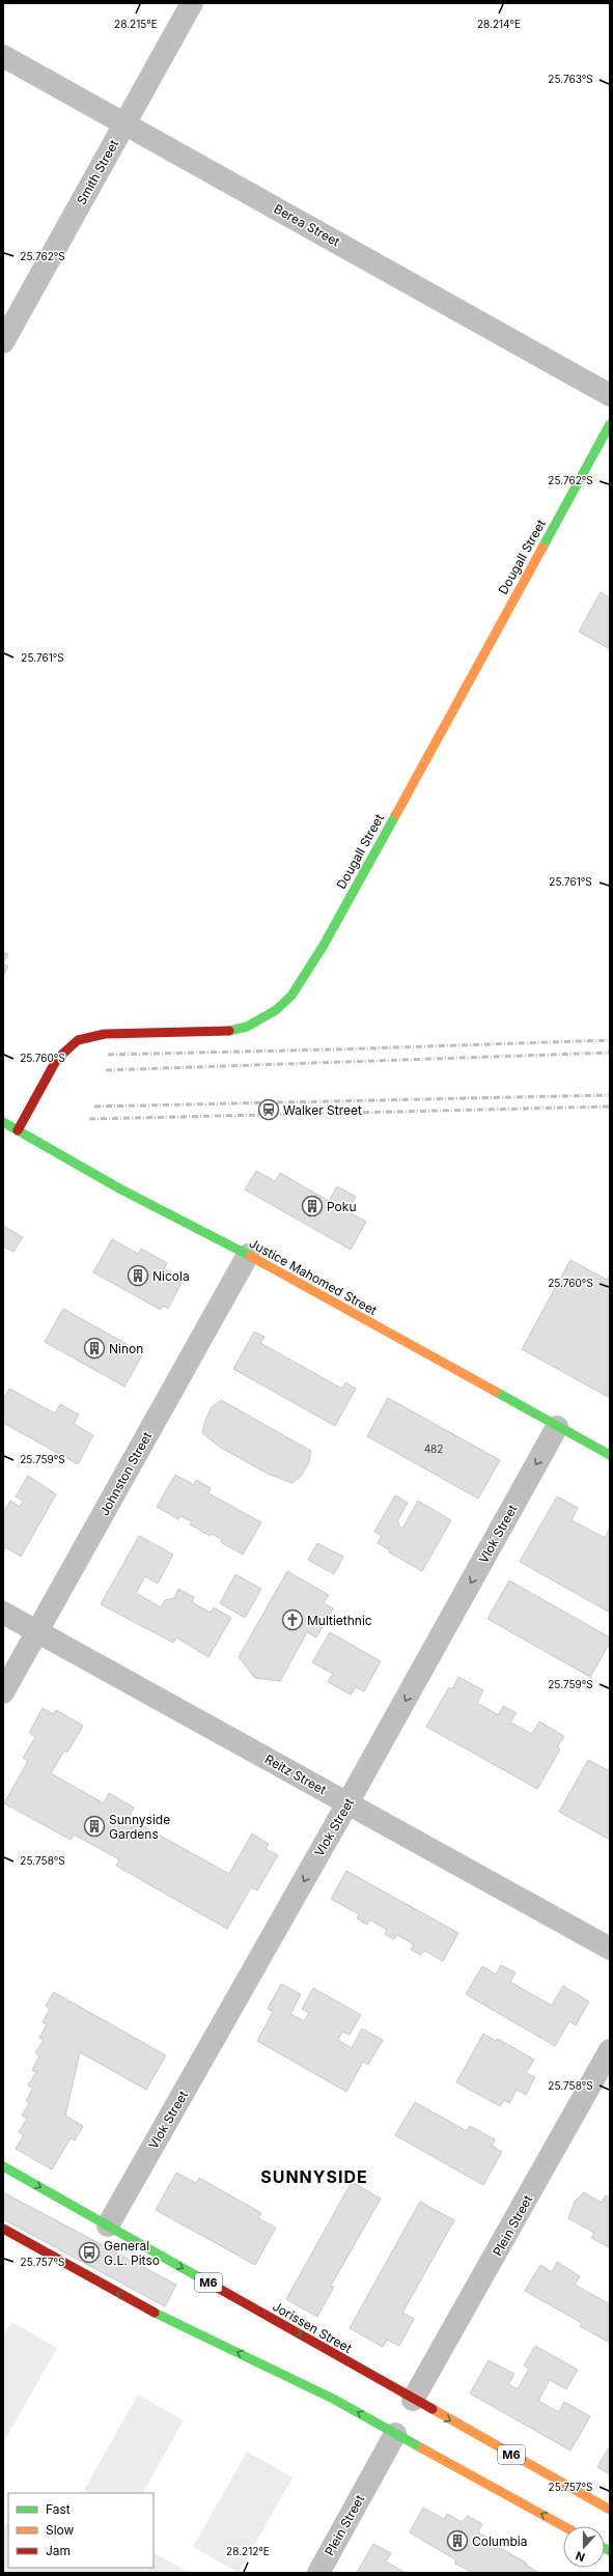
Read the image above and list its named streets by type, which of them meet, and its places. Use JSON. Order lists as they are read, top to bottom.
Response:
{
  "streets": {
    "main road": [
      "Dougall Street",
      "Justice Mahomed Street",
      "M6",
      "Jorissen Street"
    ],
    "street": [
      "Smith Street",
      "Berea Street",
      "Johnston Street",
      "Vlok Street",
      "Reitz Street",
      "Plein Street"
    ]
  },
  "crossings": [
    ["Smith Street", "Berea Street"],
    ["Dougall Street", "Justice Mahomed Street"],
    ["Justice Mahomed Street", "Johnston Street"],
    ["Justice Mahomed Street", "Vlok Street"],
    ["Johnston Street", "Reitz Street"],
    ["Vlok Street", "Reitz Street"],
    ["Vlok Street", "Jorissen Street"],
    ["Plein Street", "Jorissen Street"]
  ],
  "one_way": ["Vlok Street"],
  "districts": ["SUNNYSIDE"],
  "places": {
    "station": ["Walker Street"],
    "building": [
      "Poku",
      "Nicola",
      "Ninon",
      "Sunnyside Gardens",
      "Columbia"
    ],
    "church": ["Multiethnic"],
    "bus stop": ["General G.L. Pitso"]
  },
  "house_numbers": ["482"],
  "legend": ["Fast", "Slow", "Jam"],
  "north": "bottom",
  "coordinates": [
    "28.214°E",
    "28.215°E",
    "25.763°S",
    "25.762°S",
    "25.761°S",
    "25.760°S",
    "25.759°S",
    "25.758°S",
    "25.757°S",
    "28.212°E"
  ]
}
